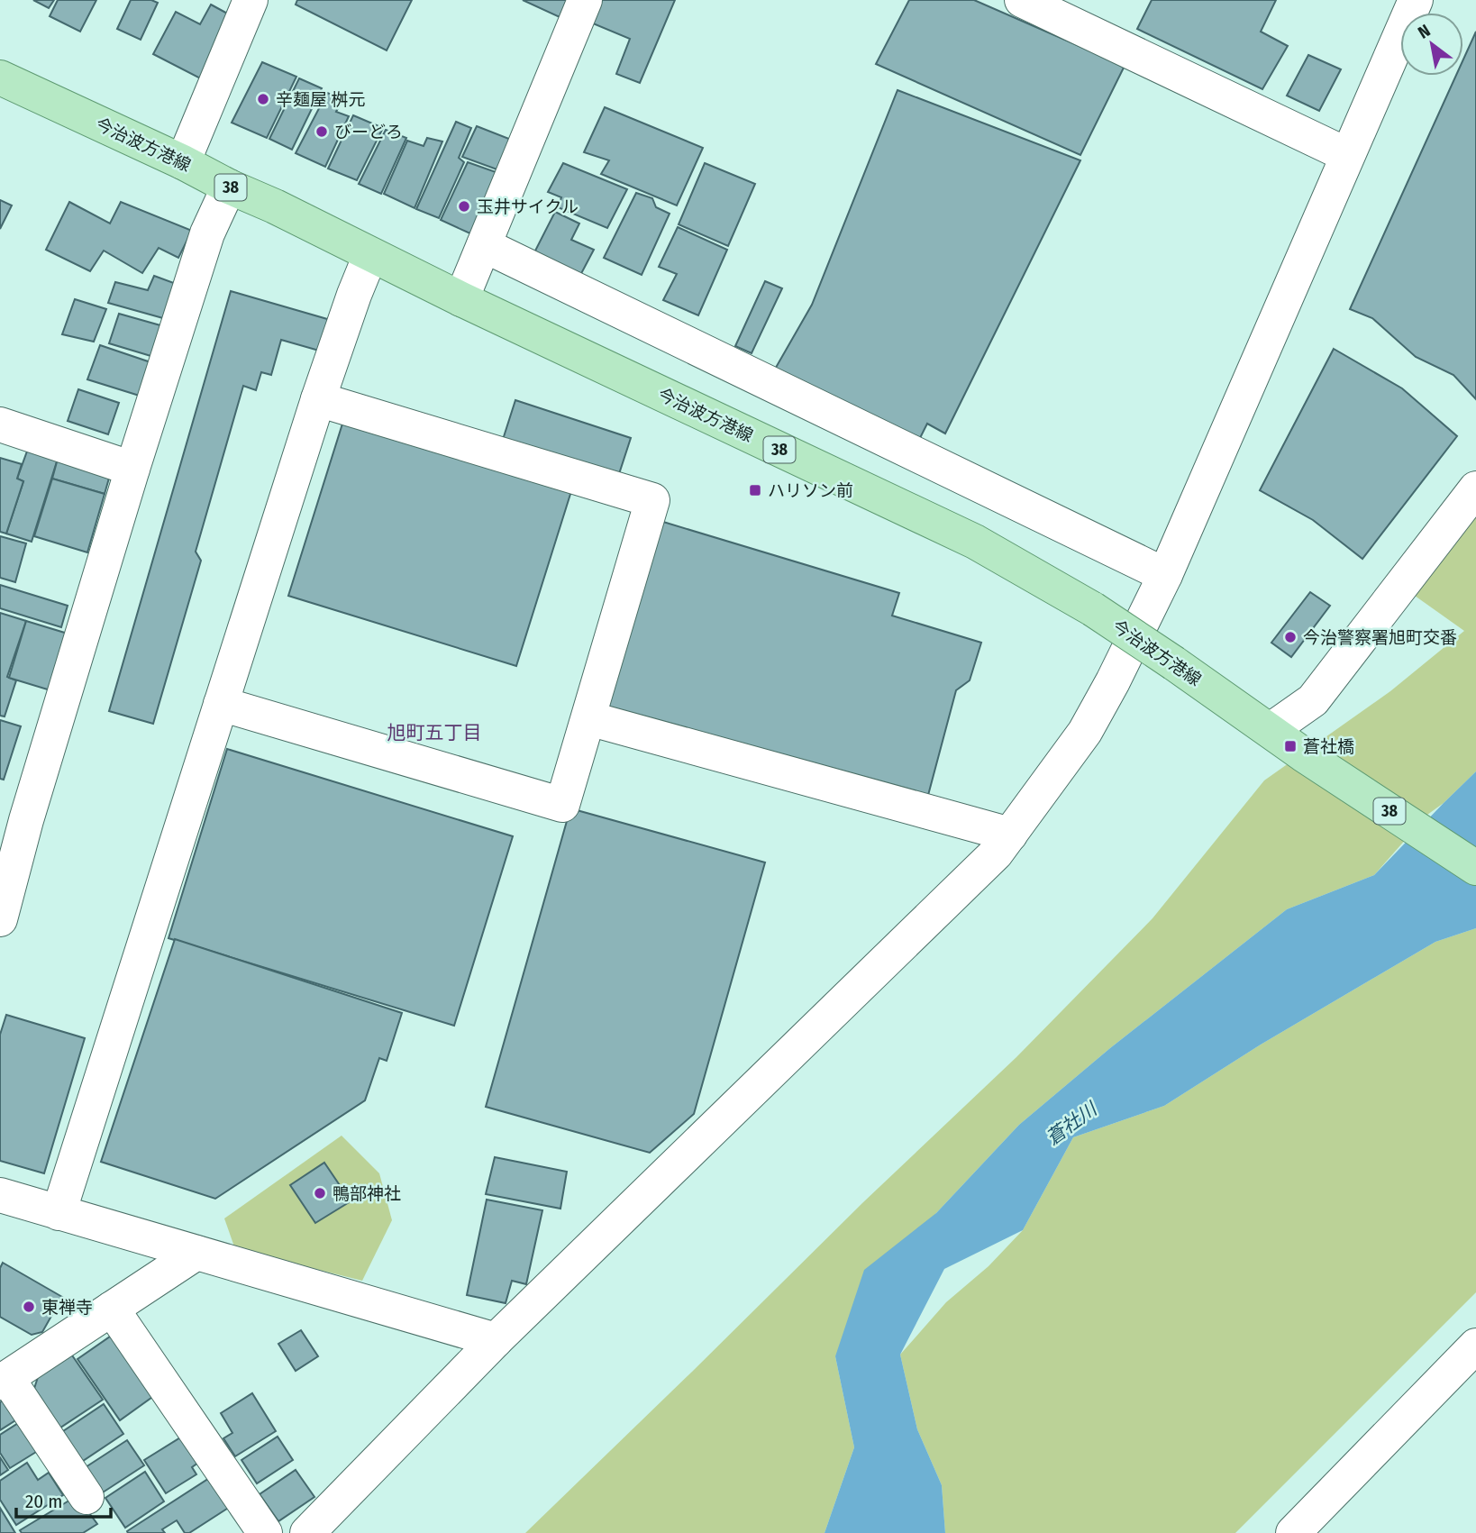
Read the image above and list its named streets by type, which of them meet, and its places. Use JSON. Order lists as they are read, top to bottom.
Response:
{
  "streets": {
    "main road": ["今治波方港線", "38"]
  },
  "districts": ["旭町五丁目"],
  "water": ["蒼社川"],
  "places": {
    "other": [
      "辛麺屋 桝元",
      "びーどろ",
      "玉井サイクル",
      "今治警察署旭町交番",
      "鴨部神社",
      "東禅寺"
    ],
    "transit": ["ハリソン前", "蒼社橋"]
  },
  "scale_bar": "20 m",
  "north": "top left"
}
